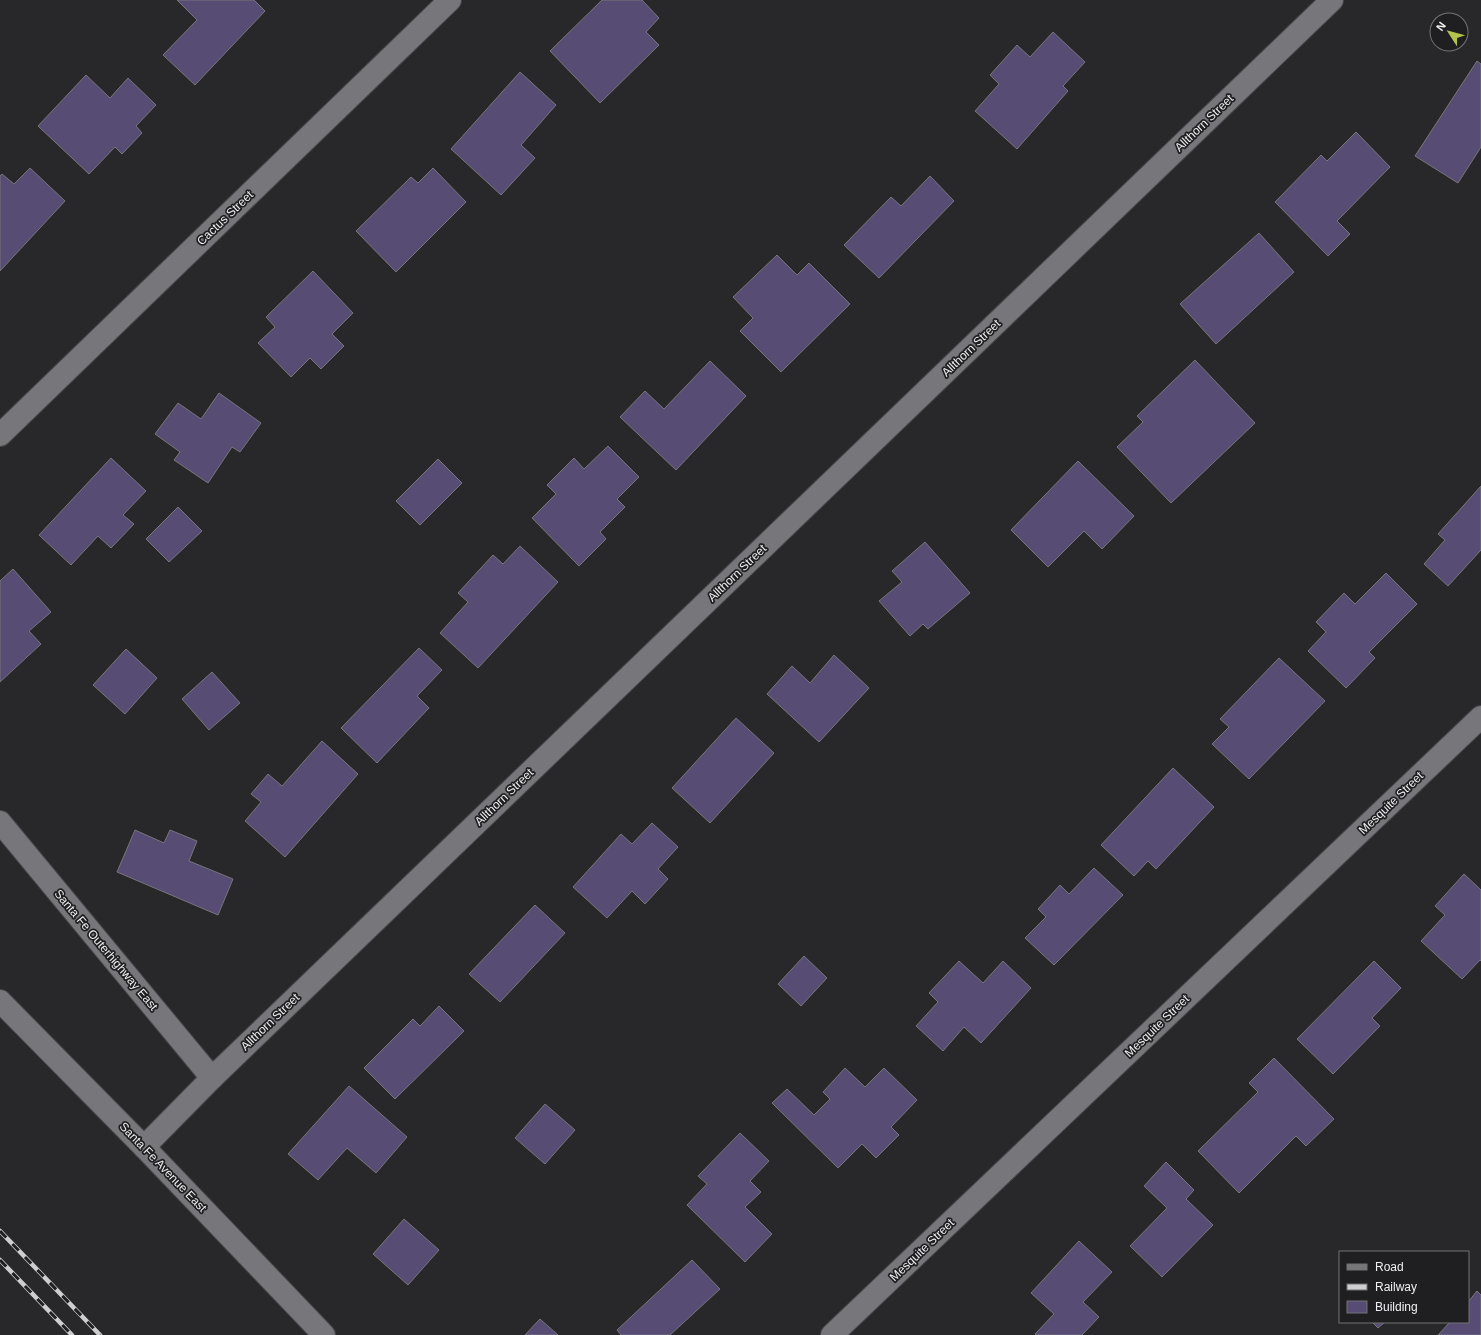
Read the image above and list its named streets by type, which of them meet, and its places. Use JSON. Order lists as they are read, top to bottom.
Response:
{
  "streets": {
    "street": [
      "Allthorn Street",
      "Cactus Street",
      "Mesquite Street",
      "Santa Fe Outerhighway East",
      "Santa Fe Avenue East"
    ]
  },
  "crossings": [
    ["Allthorn Street", "Santa Fe Outerhighway East"],
    ["Allthorn Street", "Santa Fe Avenue East"]
  ],
  "legend": ["Road", "Railway", "Building"],
  "north": "top left"
}
